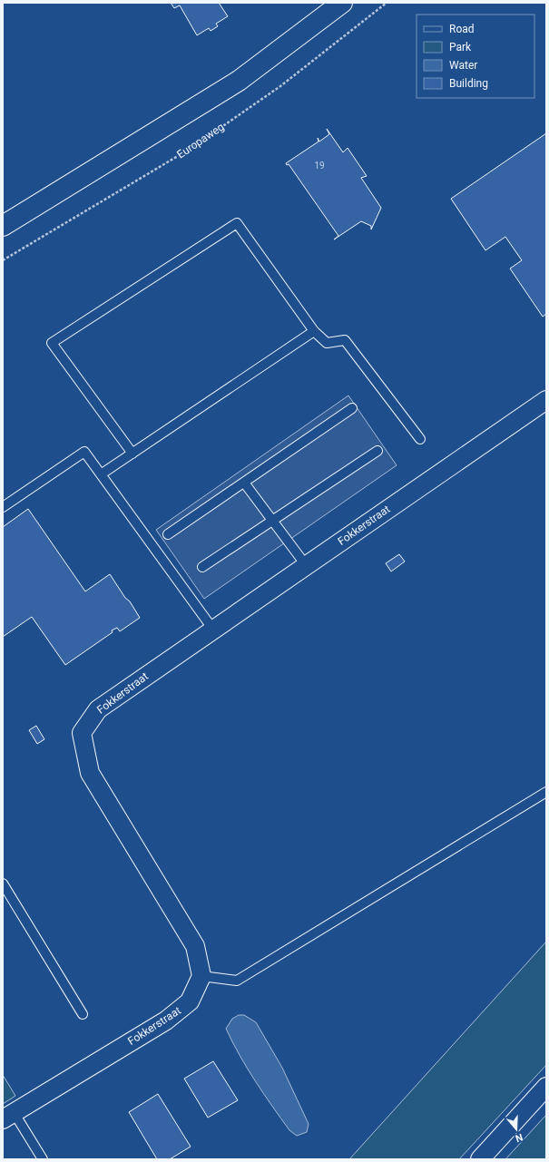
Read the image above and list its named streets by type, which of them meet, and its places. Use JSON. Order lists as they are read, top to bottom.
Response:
{
  "streets": {
    "street": ["Fokkerstraat"],
    "path": ["Europaweg"]
  },
  "house_numbers": ["19"],
  "legend": [
    "Road",
    "Park",
    "Water",
    "Building"
  ],
  "north": "bottom"
}
